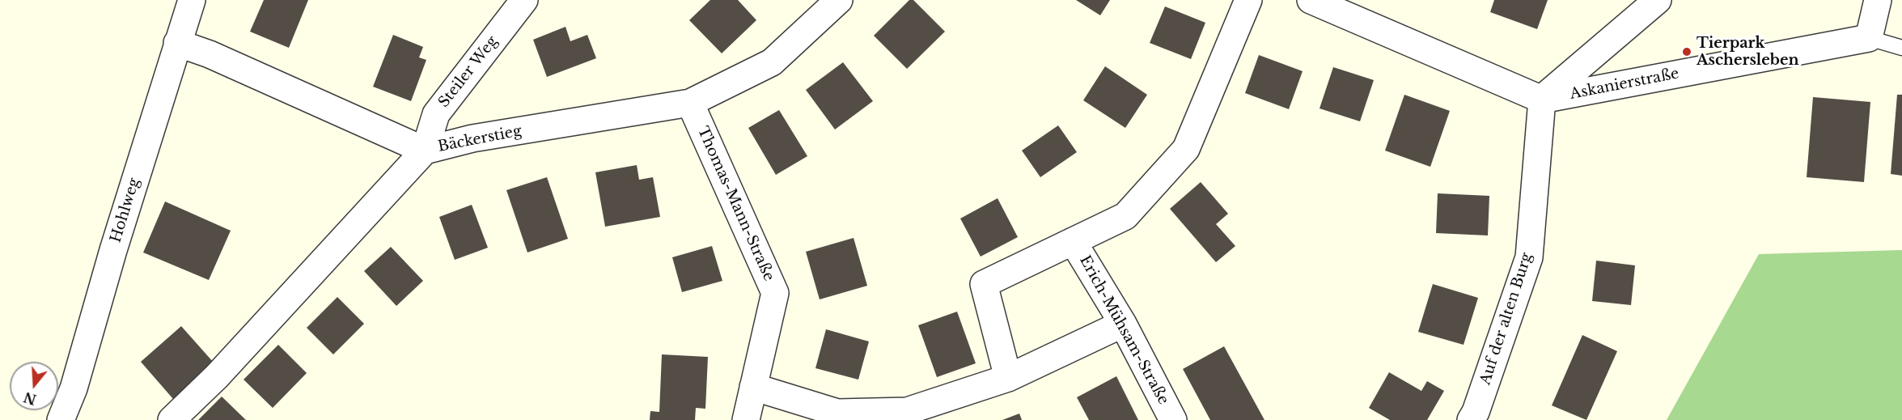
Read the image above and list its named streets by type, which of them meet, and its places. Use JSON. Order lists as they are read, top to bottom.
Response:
{
  "streets": {
    "street": [
      "Steiler Weg",
      "Askanierstraße",
      "Bäckerstieg",
      "Thomas-Mann-Straße",
      "Hohlweg",
      "Auf der alten Burg",
      "Erich-Mühsam-Straße"
    ]
  },
  "crossings": [
    ["Steiler Weg", "Bäckerstieg"],
    ["Askanierstraße", "Auf der alten Burg"],
    ["Bäckerstieg", "Thomas-Mann-Straße"]
  ],
  "places": ["Tierpark Aschersleben"],
  "north": "bottom"
}
